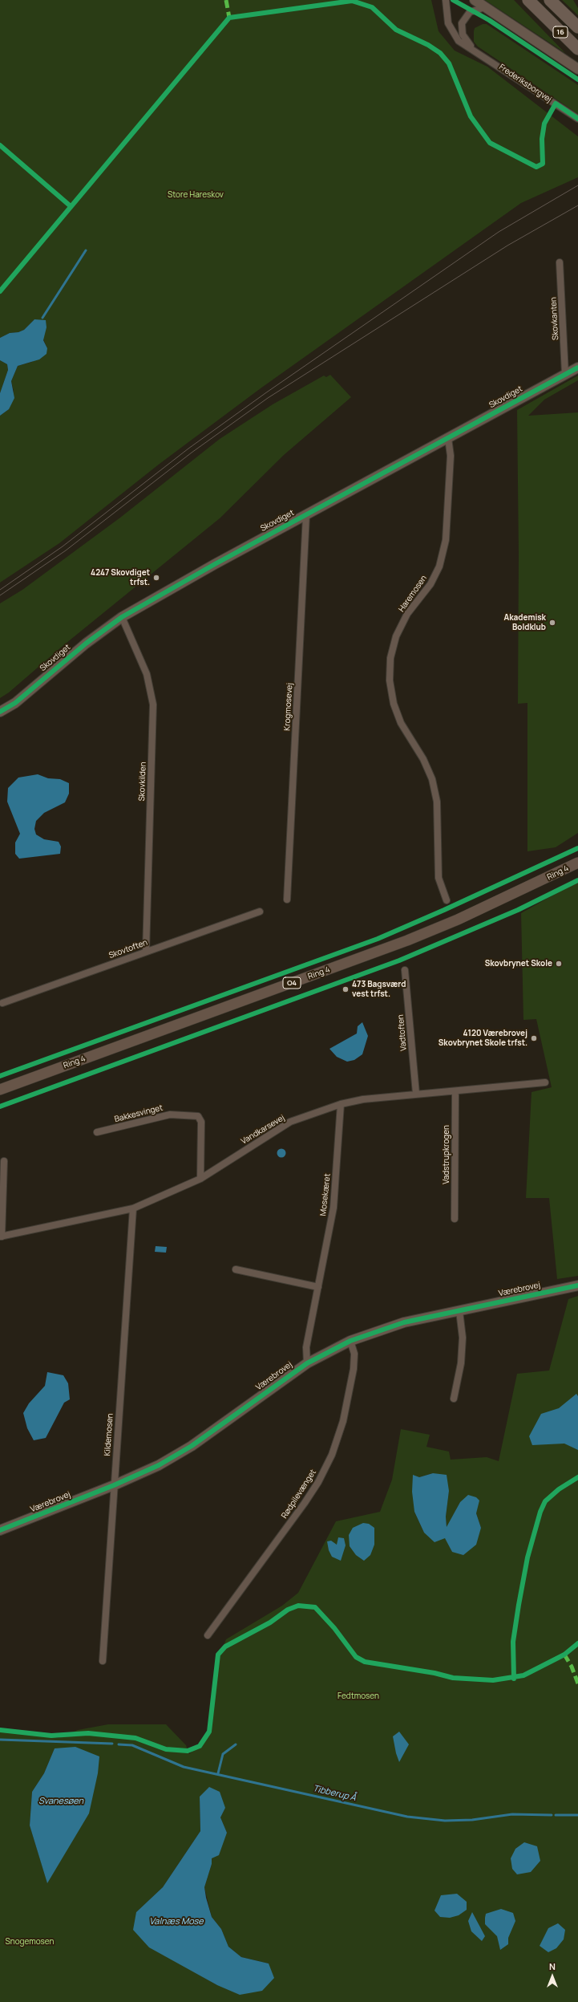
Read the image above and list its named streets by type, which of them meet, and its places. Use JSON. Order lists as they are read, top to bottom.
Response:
{
  "streets": {
    "highway": ["16"],
    "main road": ["Ring 4", "O4"],
    "street": [
      "Frederiksborgvej",
      "Skovkanten",
      "Skovdiget",
      "Haremosen",
      "Krogmosevej",
      "Skovkilden",
      "Skovtoften",
      "Vadtoften",
      "Bakkesvinget",
      "Vandkarsevej",
      "Vadstrupkrogen",
      "Mosekæret",
      "Værebrovej",
      "Kildemosen",
      "Rødpilevænget"
    ]
  },
  "crossings": [
    ["Skovkanten", "Skovdiget"],
    ["Skovdiget", "Haremosen"],
    ["Skovdiget", "Krogmosevej"],
    ["Skovdiget", "Skovkilden"],
    ["Skovkilden", "Skovtoften"],
    ["Vadtoften", "Vandkarsevej"],
    ["Bakkesvinget", "Vandkarsevej"],
    ["Vandkarsevej", "Vadstrupkrogen"],
    ["Vandkarsevej", "Mosekæret"],
    ["Vandkarsevej", "Kildemosen"],
    ["Mosekæret", "Værebrovej"],
    ["Værebrovej", "Kildemosen"],
    ["Værebrovej", "Rødpilevænget"]
  ],
  "water": ["Tibberup Å", "Svanesøen", "Valnæs Mose"],
  "parks": ["Store Hareskov", "Fedtmosen", "Snogemosen"],
  "places": [
    "4247 Skovdiget trfst.",
    "Akademisk Boldklub",
    "Skovbrynet Skole",
    "473 Bagsværd vest trfst.",
    "4120 Værebrovej Skovbrynet Skole trfst."
  ],
  "north": "top"
}
